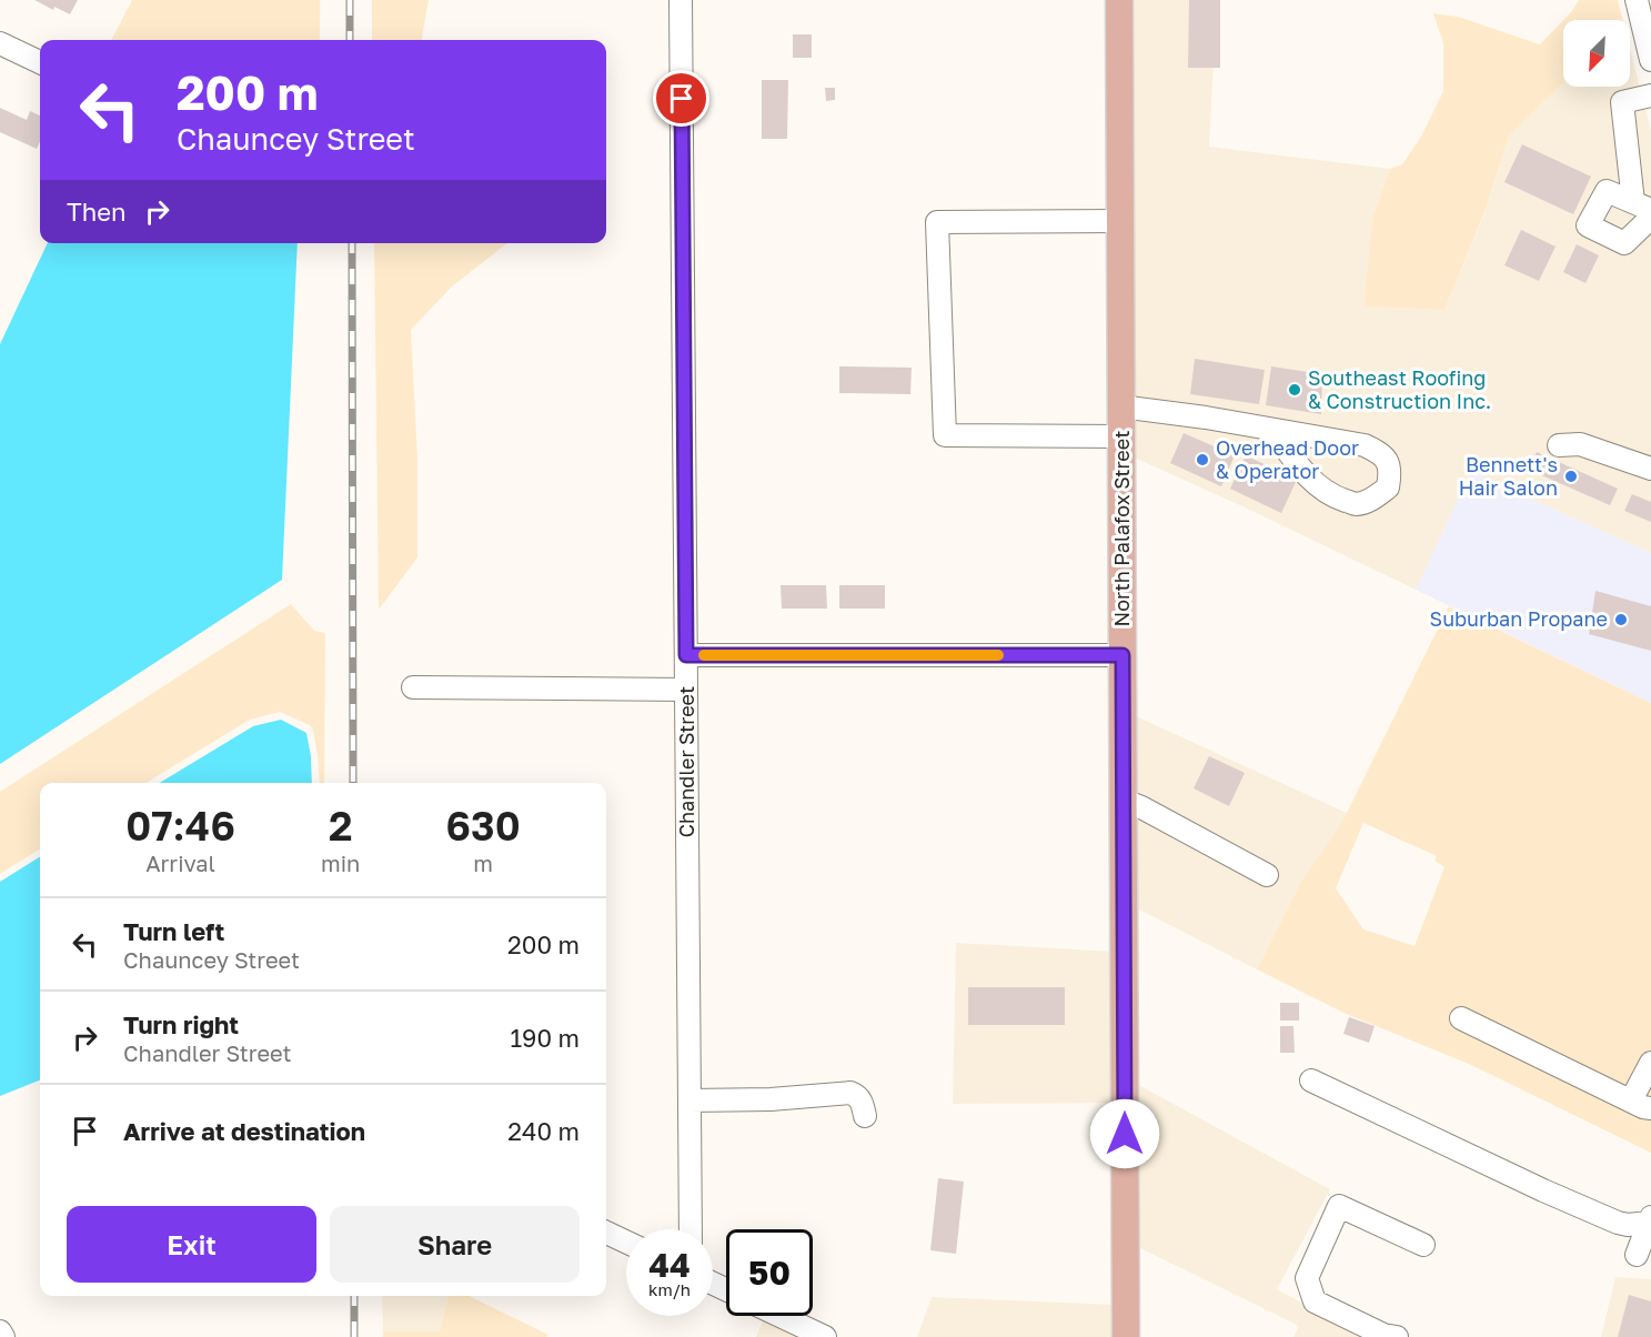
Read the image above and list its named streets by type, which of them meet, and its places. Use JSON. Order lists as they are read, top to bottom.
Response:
{
  "streets": {
    "main road": ["North Palafox Street"],
    "street": ["Chandler Street"]
  },
  "places": [
    "Southeast Roofing & Construction Inc.",
    "Overhead Door & Operator",
    "Bennett's Hair Salon",
    "Suburban Propane"
  ],
  "north": "bottom left",
  "page": {
    "turn": ["200 m", "Chauncey Street"],
    "then": "Then",
    "eta": [
      "07:46",
      "Arrival",
      "2",
      "min",
      "630",
      "m"
    ],
    "list": [
      {
        "name": "Turn left",
        "note": "Chauncey Street",
        "value": "200 m"
      },
      {
        "name": "Turn right",
        "note": "Chandler Street",
        "value": "190 m"
      },
      {
        "name": "Arrive at destination",
        "value": "240 m"
      }
    ],
    "buttons": ["Exit", "Share"],
    "speed": "44 km/h",
    "limit": "50"
  }
}
